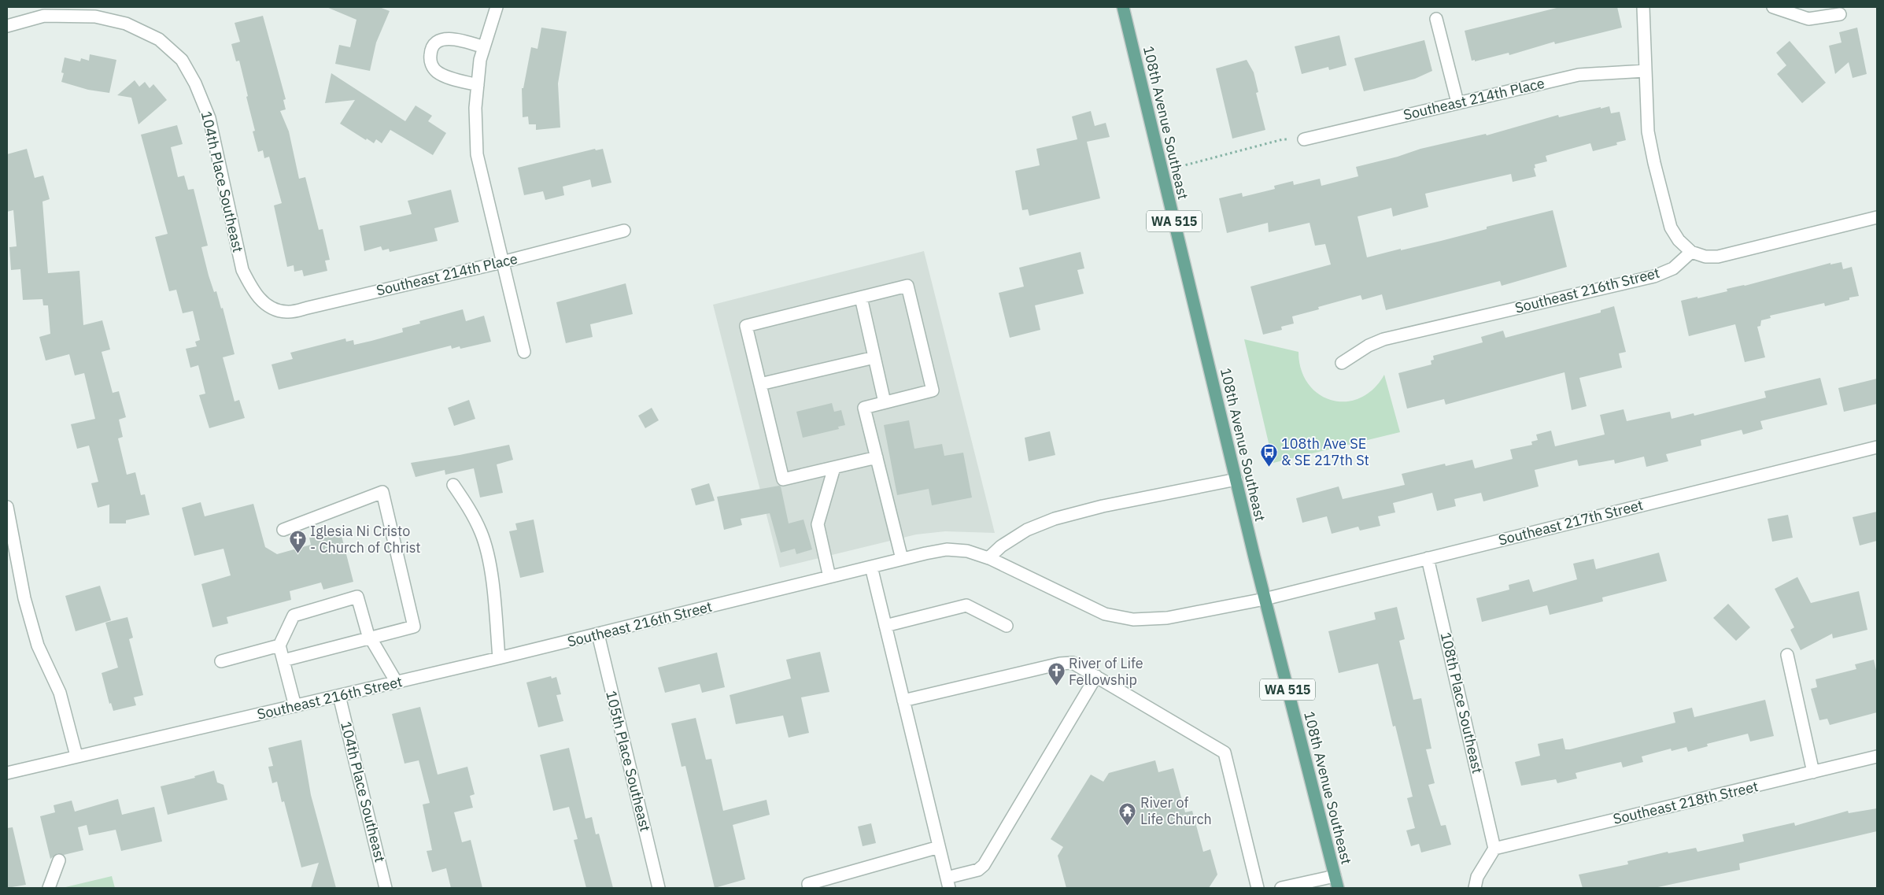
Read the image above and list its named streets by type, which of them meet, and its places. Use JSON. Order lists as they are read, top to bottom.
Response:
{
  "streets": {
    "main road": ["108th Avenue Southeast", "WA 515"],
    "street": [
      "Southeast 214th Place",
      "104th Place Southeast",
      "Southeast 216th Street",
      "Southeast 217th Street",
      "108th Place Southeast",
      "105th Place Southeast",
      "Southeast 218th Street"
    ]
  },
  "crossings": [
    ["Southeast 214th Place", "104th Place Southeast"],
    ["108th Avenue Southeast", "Southeast 216th Street"],
    ["108th Avenue Southeast", "Southeast 217th Street"],
    ["104th Place Southeast", "Southeast 216th Street"],
    ["Southeast 216th Street", "Southeast 217th Street"],
    ["Southeast 216th Street", "105th Place Southeast"],
    ["Southeast 217th Street", "108th Place Southeast"],
    ["108th Place Southeast", "Southeast 218th Street"]
  ],
  "places": {
    "bus stop": ["108th Ave SE & SE 217th St"],
    "church": ["Iglesia Ni Cristo - Church of Christ", "River of Life Fellowship"],
    "temple": ["River of Life Church"]
  }
}
